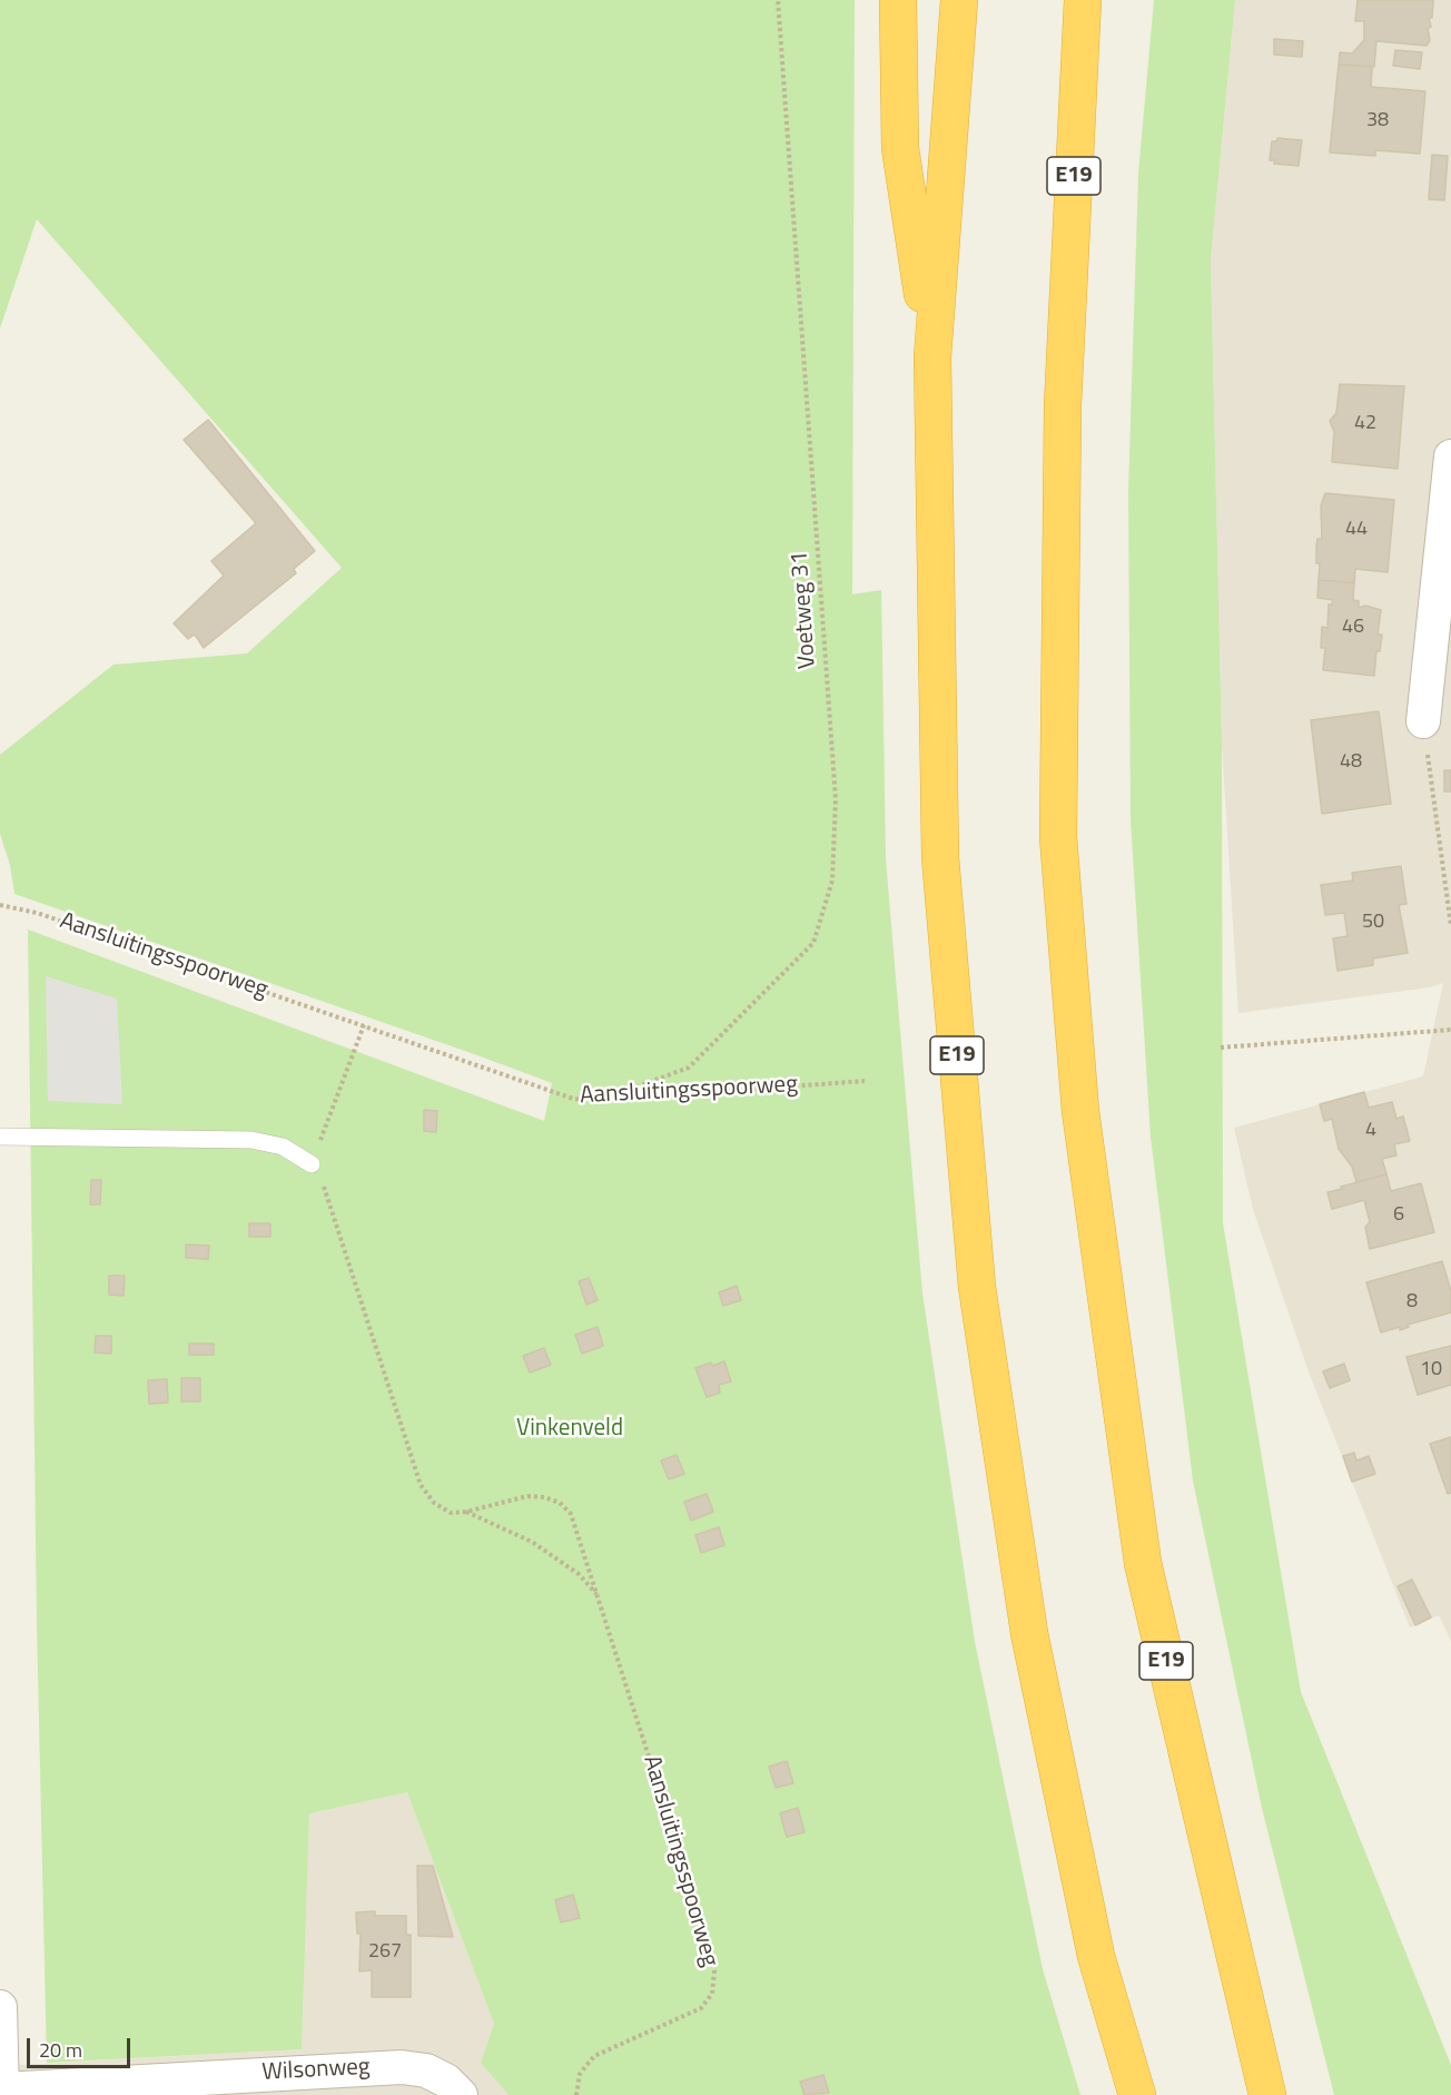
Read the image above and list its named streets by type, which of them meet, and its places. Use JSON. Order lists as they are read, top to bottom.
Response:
{
  "streets": {
    "highway": ["E19"],
    "street": ["Wilsonweg"],
    "path": ["Voetweg 31", "Aansluitingsspoorweg"]
  },
  "crossings": [
    ["Voetweg 31", "Aansluitingsspoorweg"]
  ],
  "parks": ["Vinkenveld"],
  "house_numbers": [
    "38",
    "42",
    "44",
    "46",
    "48",
    "50",
    "4",
    "6",
    "8",
    "10",
    "267"
  ],
  "scale_bar": "20 m"
}
